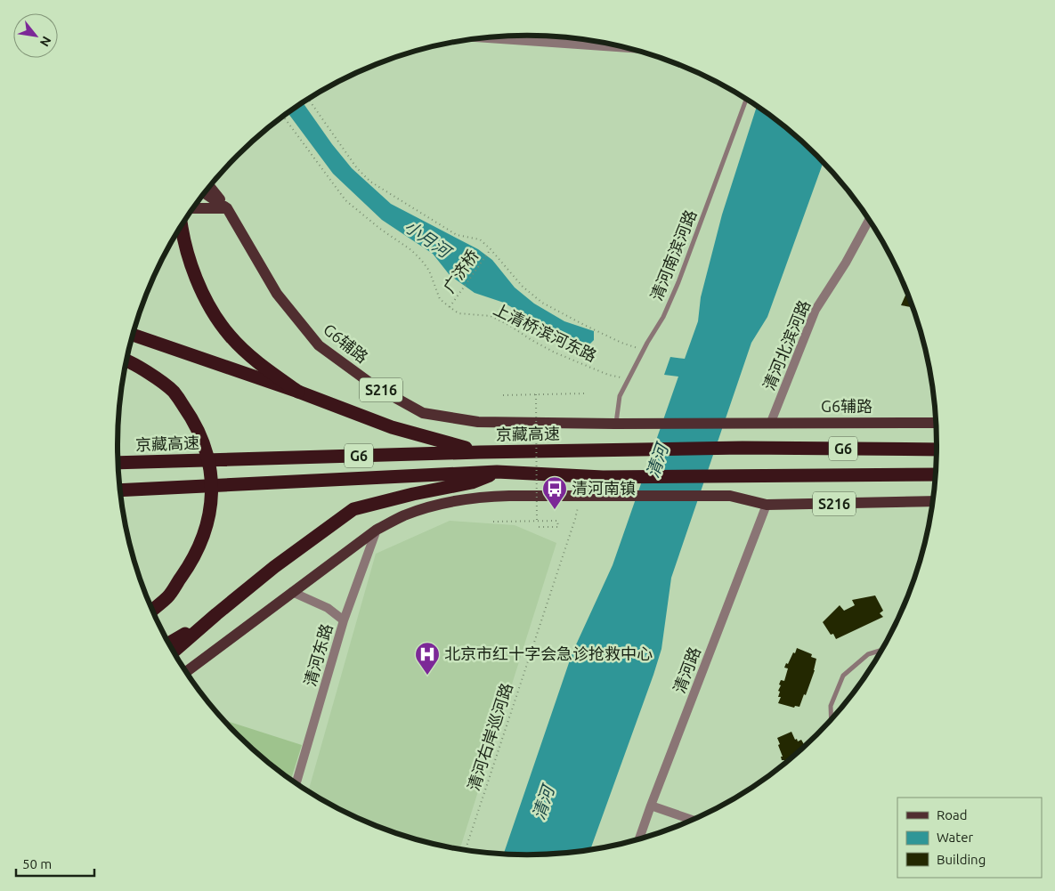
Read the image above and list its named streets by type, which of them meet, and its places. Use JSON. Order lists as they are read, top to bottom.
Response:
{
  "streets": {
    "highway": ["京藏高速", "G6"],
    "main road": ["G6辅路", "S216"],
    "street": ["清河北滨河路", "清河东路", "清河路"],
    "lane": ["清河南滨河路"],
    "path": ["广济桥", "上清桥滨河东路", "清河右岸巡河路"]
  },
  "crossings": [
    ["清河南滨河路", "上清桥滨河东路"],
    ["清河南滨河路", "G6辅路"],
    ["广济桥", "上清桥滨河东路"],
    ["G6辅路", "清河北滨河路"],
    ["S216", "清河路"],
    ["S216", "清河右岸巡河路"]
  ],
  "water": ["小月河", "清河"],
  "places": {
    "bus stop": ["清河南镇"],
    "hospital": ["北京市红十字会急诊抢救中心"]
  },
  "legend": ["Road", "Water", "Building"],
  "scale_bar": "50 m",
  "north": "bottom right"
}
